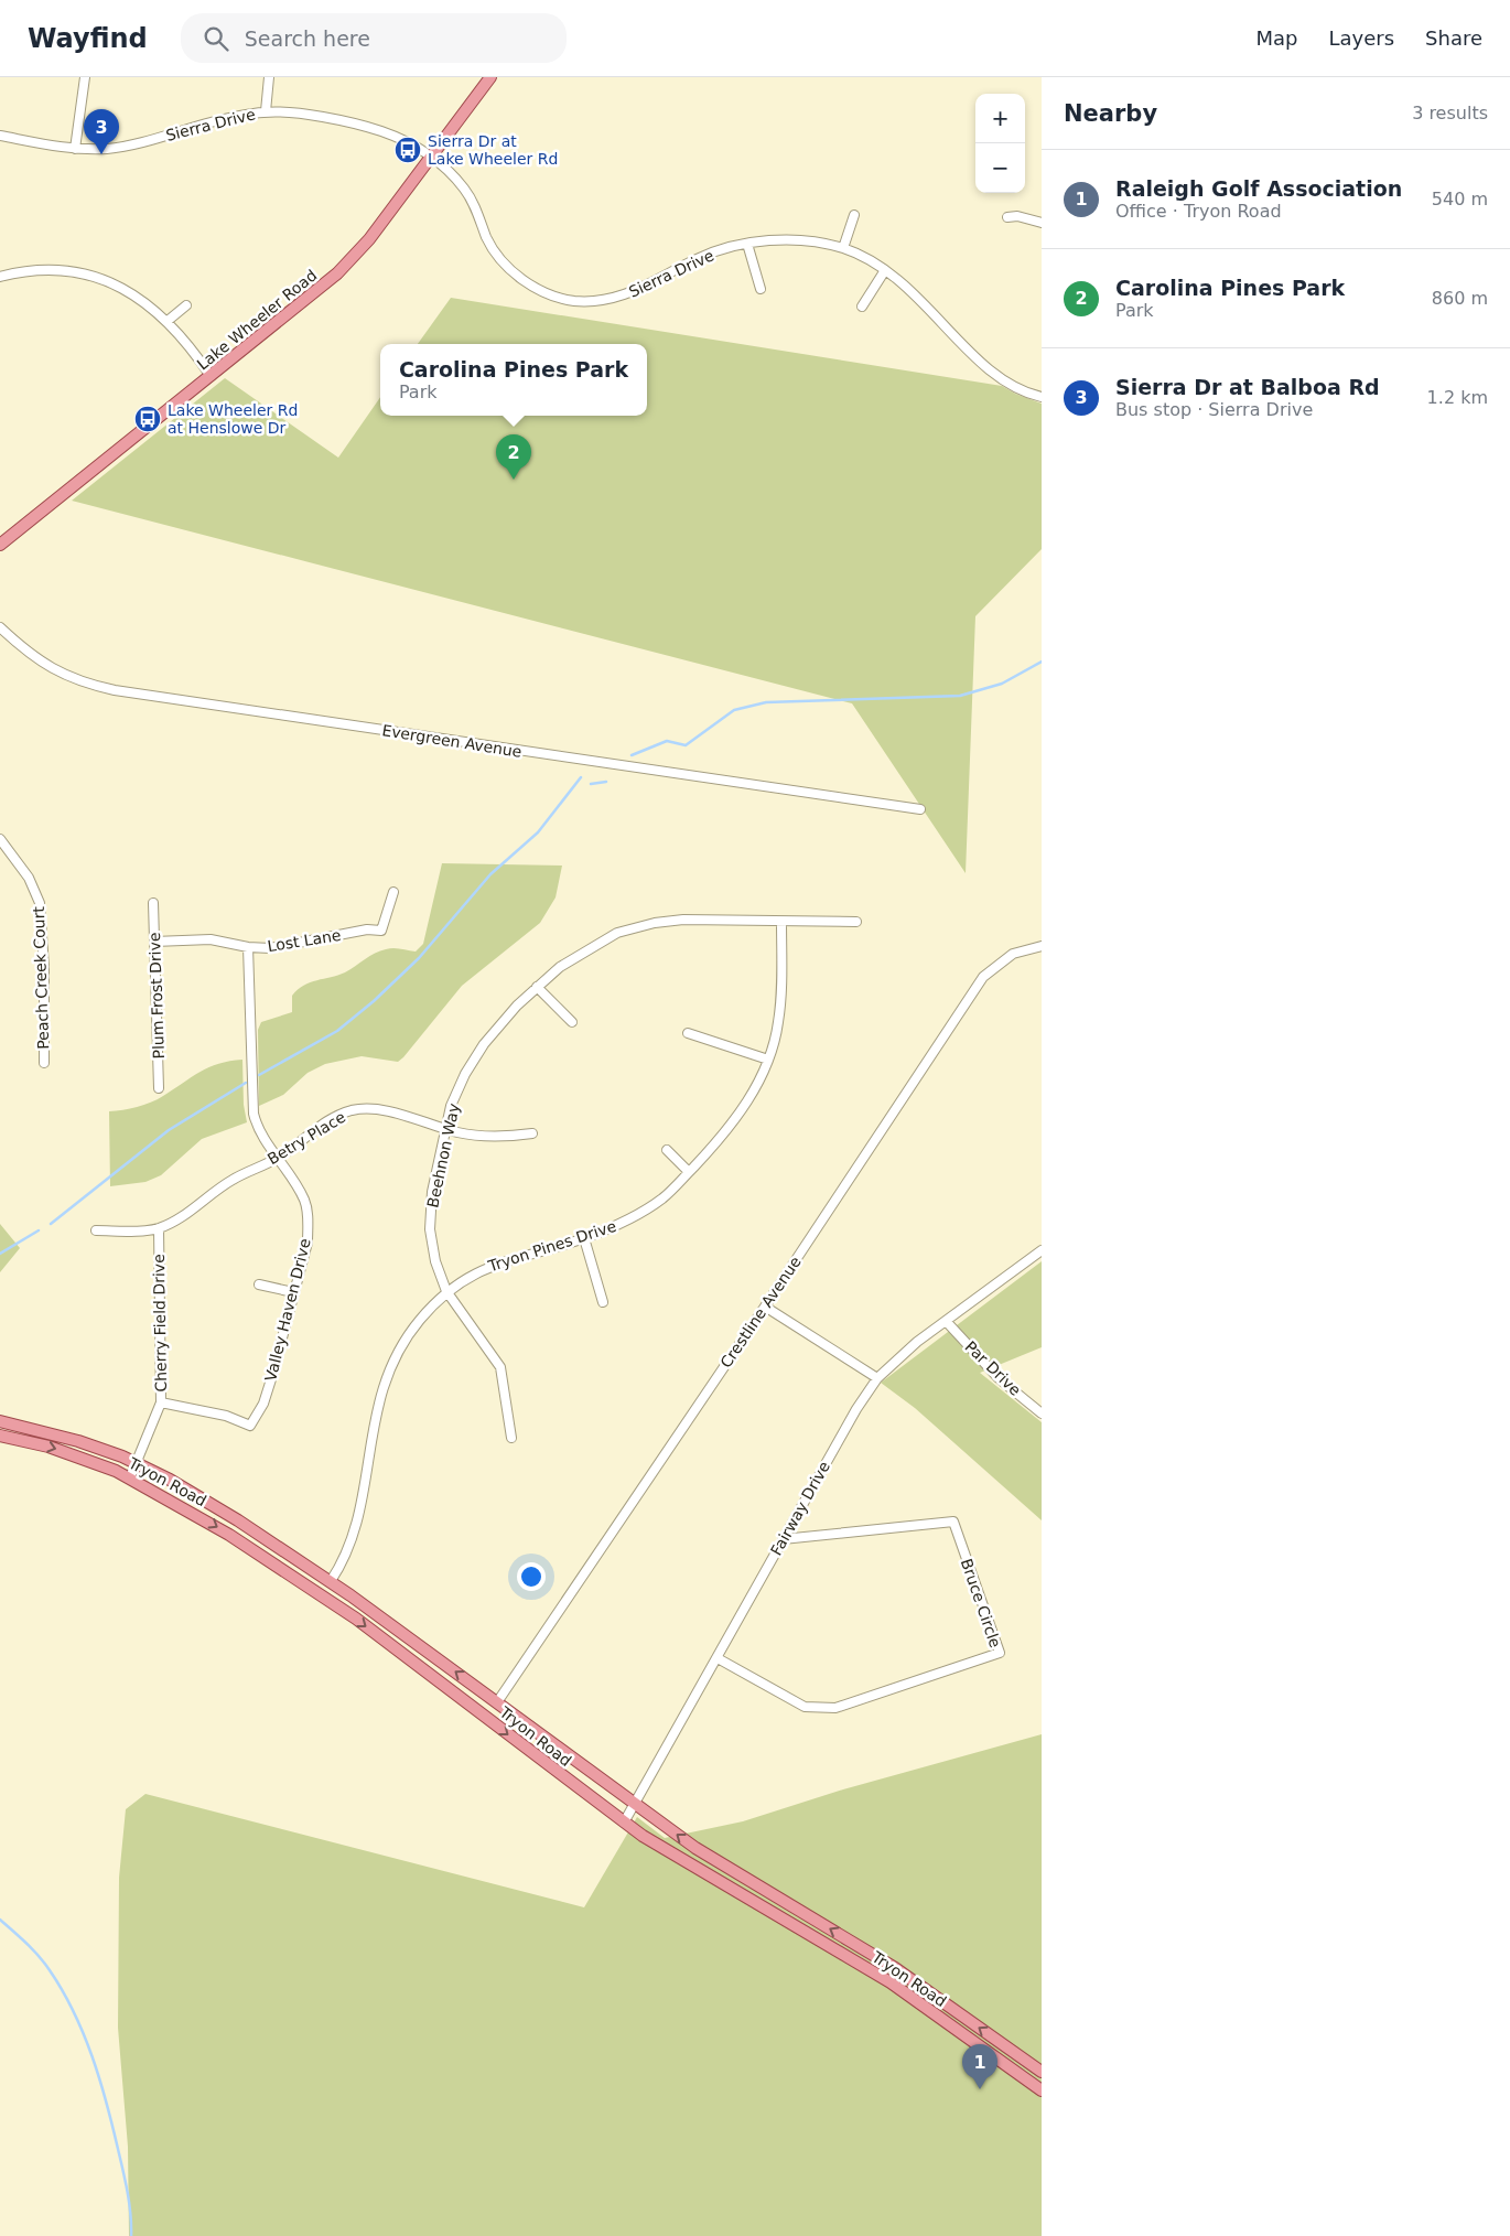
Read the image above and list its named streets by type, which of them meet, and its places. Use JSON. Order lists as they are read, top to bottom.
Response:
{
  "streets": {
    "main road": ["Lake Wheeler Road", "Tryon Road"],
    "street": [
      "Sierra Drive",
      "Evergreen Avenue",
      "Lost Lane",
      "Peach Creek Court",
      "Plum Frost Drive",
      "Betry Place",
      "Beehnon Way",
      "Tryon Pines Drive",
      "Valley Haven Drive",
      "Crestline Avenue",
      "Cherry Field Drive",
      "Par Drive",
      "Fairway Drive",
      "Bruce Circle"
    ]
  },
  "crossings": [
    ["Sierra Drive", "Lake Wheeler Road"],
    ["Lost Lane", "Plum Frost Drive"],
    ["Lost Lane", "Valley Haven Drive"],
    ["Betry Place", "Beehnon Way"],
    ["Betry Place", "Valley Haven Drive"],
    ["Betry Place", "Cherry Field Drive"],
    ["Beehnon Way", "Tryon Pines Drive"],
    ["Tryon Pines Drive", "Tryon Road"],
    ["Valley Haven Drive", "Cherry Field Drive"],
    ["Crestline Avenue", "Tryon Road"],
    ["Cherry Field Drive", "Tryon Road"],
    ["Par Drive", "Fairway Drive"],
    ["Tryon Road", "Fairway Drive"],
    ["Fairway Drive", "Bruce Circle"]
  ],
  "places": {
    "bus stop": ["Sierra Dr at Lake Wheeler Rd", "Lake Wheeler Rd at Henslowe Dr"]
  },
  "page": {
    "header": "Wayfind",
    "search": "Search here",
    "nav": ["Map", "Layers", "Share"],
    "heading": ["Nearby", "3 results"],
    "map_buttons": ["+", "−"],
    "pins": ["3", "2", "1"],
    "list": [
      {
        "mark": "1",
        "name": "Raleigh Golf Association",
        "note": "Office · Tryon Road",
        "value": "540 m"
      },
      {
        "mark": "2",
        "name": "Carolina Pines Park",
        "note": "Park",
        "value": "860 m"
      },
      {
        "mark": "3",
        "name": "Sierra Dr at Balboa Rd",
        "note": "Bus stop · Sierra Drive",
        "value": "1.2 km"
      }
    ],
    "popup": ["Carolina Pines Park", "Park"]
  }
}
